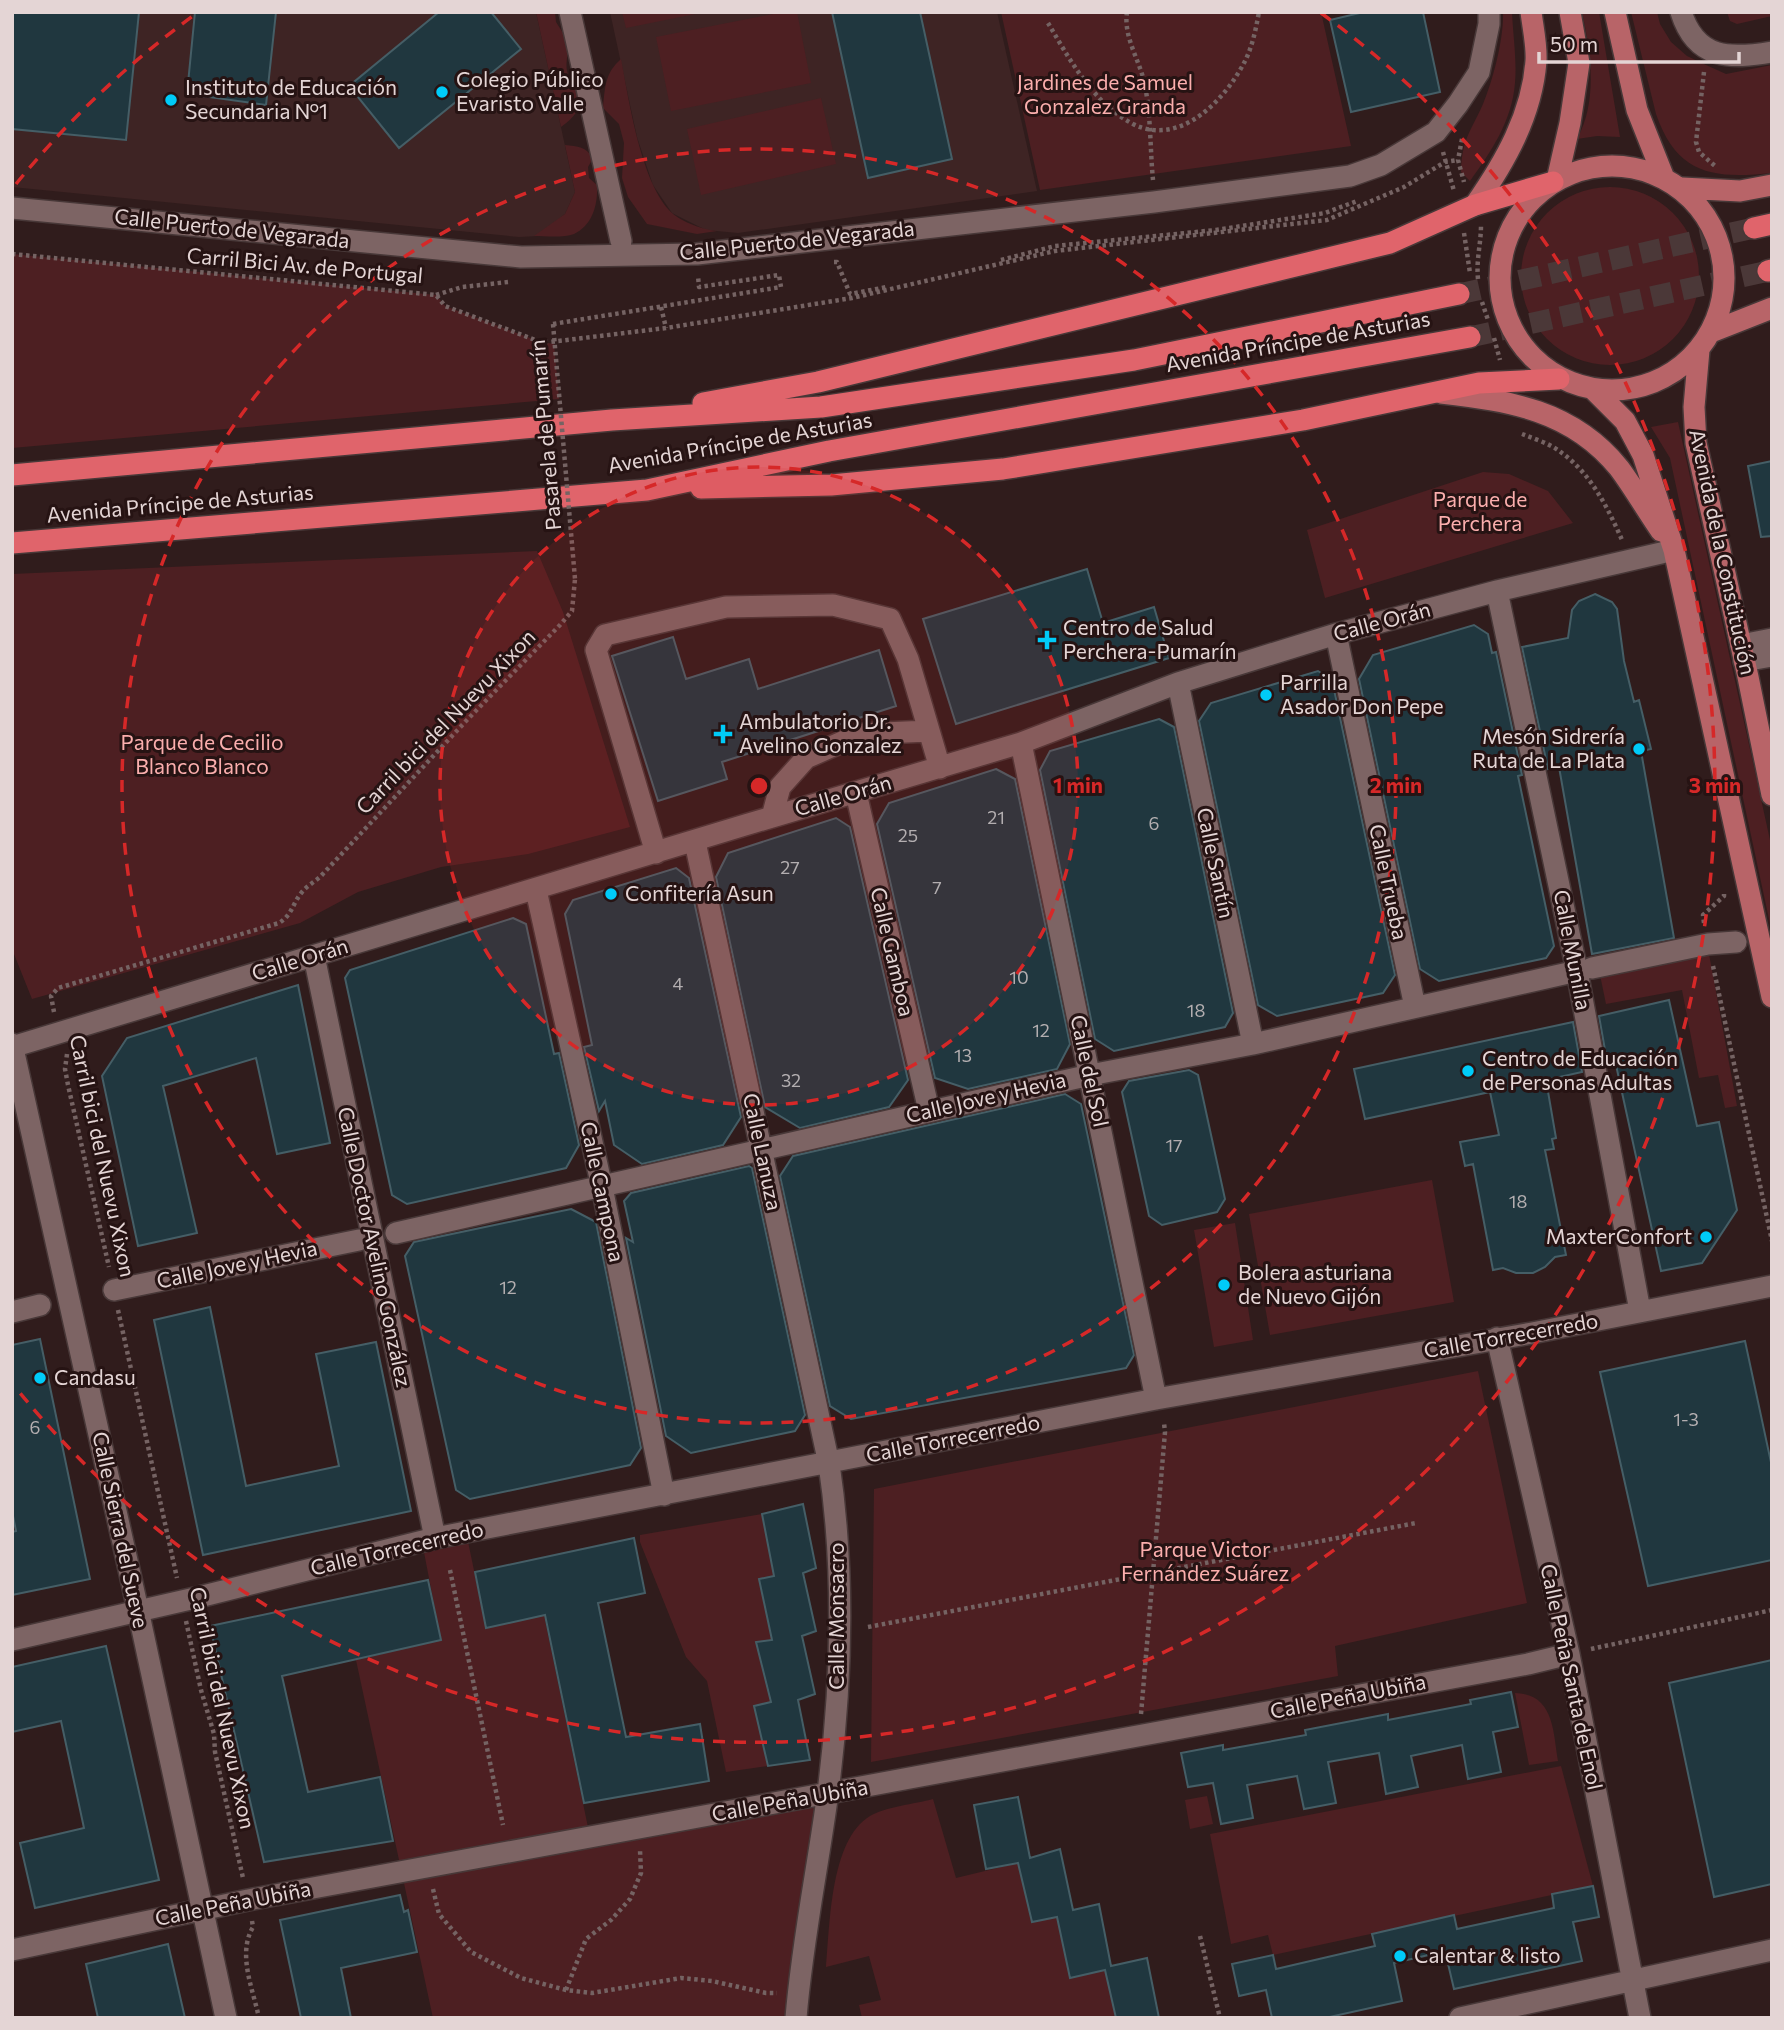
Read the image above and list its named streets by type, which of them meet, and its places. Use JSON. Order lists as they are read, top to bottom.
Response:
{
  "streets": {
    "highway": ["Avenida Príncipe de Asturias"],
    "main road": ["Avenida de la Constitución"],
    "street": [
      "Calle Puerto de Vegarada",
      "Calle Orán",
      "Calle Santín",
      "Calle Trueba",
      "Calle Munilla",
      "Calle Gamboa",
      "Calle del Sol",
      "Calle Jove y Hevia",
      "Calle Lanuza",
      "Calle Campona",
      "Calle Doctor Avelino González",
      "Calle Torrecerredo",
      "Calle Sierra del Sueve",
      "Calle Monsacro",
      "Calle Peña Santa de Enol",
      "Calle Peña Ubiña"
    ],
    "path": ["Carril Bici Av. de Portugal", "Pasarela de Pumarín", "Carril bici del Nuevu Xixon"]
  },
  "crossings": [
    ["Pasarela de Pumarín", "Carril bici del Nuevu Xixon"],
    ["Calle Orán", "Carril bici del Nuevu Xixon"],
    ["Calle Orán", "Calle Santín"],
    ["Calle Orán", "Calle Trueba"],
    ["Calle Orán", "Calle Munilla"],
    ["Calle Orán", "Calle Gamboa"],
    ["Calle Orán", "Calle del Sol"],
    ["Calle Orán", "Calle Lanuza"],
    ["Calle Orán", "Calle Campona"],
    ["Calle Orán", "Calle Doctor Avelino González"],
    ["Calle Orán", "Calle Sierra del Sueve"],
    ["Carril bici del Nuevu Xixon", "Calle Jove y Hevia"],
    ["Carril bici del Nuevu Xixon", "Calle Torrecerredo"],
    ["Carril bici del Nuevu Xixon", "Calle Peña Ubiña"],
    ["Calle Santín", "Calle Jove y Hevia"],
    ["Calle Trueba", "Calle Jove y Hevia"],
    ["Calle Munilla", "Calle Jove y Hevia"],
    ["Calle Munilla", "Calle Torrecerredo"],
    ["Calle Gamboa", "Calle Jove y Hevia"],
    ["Calle del Sol", "Calle Jove y Hevia"],
    ["Calle del Sol", "Calle Torrecerredo"],
    ["Calle Jove y Hevia", "Calle Lanuza"],
    ["Calle Jove y Hevia", "Calle Campona"],
    ["Calle Lanuza", "Calle Torrecerredo"],
    ["Calle Lanuza", "Calle Monsacro"],
    ["Calle Campona", "Calle Torrecerredo"],
    ["Calle Doctor Avelino González", "Calle Torrecerredo"],
    ["Calle Torrecerredo", "Calle Sierra del Sueve"],
    ["Calle Torrecerredo", "Calle Monsacro"],
    ["Calle Torrecerredo", "Calle Peña Santa de Enol"],
    ["Calle Sierra del Sueve", "Calle Peña Ubiña"],
    ["Calle Monsacro", "Calle Peña Ubiña"],
    ["Calle Peña Santa de Enol", "Calle Peña Ubiña"]
  ],
  "parks": [
    "Jardines de Samuel Gonzalez Granda",
    "Parque de Perchera",
    "Parque de Cecilio Blanco Blanco",
    "Parque Victor Fernández Suárez"
  ],
  "places": {
    "other": [
      "Colegio Público Evaristo Valle",
      "Instituto de Educación Secundaria Nº1",
      "Parrilla Asador Don Pepe",
      "Mesón Sidrería Ruta de La Plata",
      "Confitería Asun",
      "Centro de Educación de Personas Adultas",
      "MaxterConfort",
      "Bolera asturiana de Nuevo Gijón",
      "Candasu",
      "Calentar & listo"
    ],
    "health": ["Centro de Salud Perchera-Pumarín", "Ambulatorio Dr. Avelino Gonzalez"]
  },
  "house_numbers": [
    "21",
    "6",
    "25",
    "27",
    "7",
    "10",
    "4",
    "18",
    "12",
    "13",
    "32",
    "17",
    "18",
    "12",
    "1-3",
    "6"
  ],
  "scale_bar": "50 m",
  "rings": ["1 min", "2 min", "3 min"]
}
